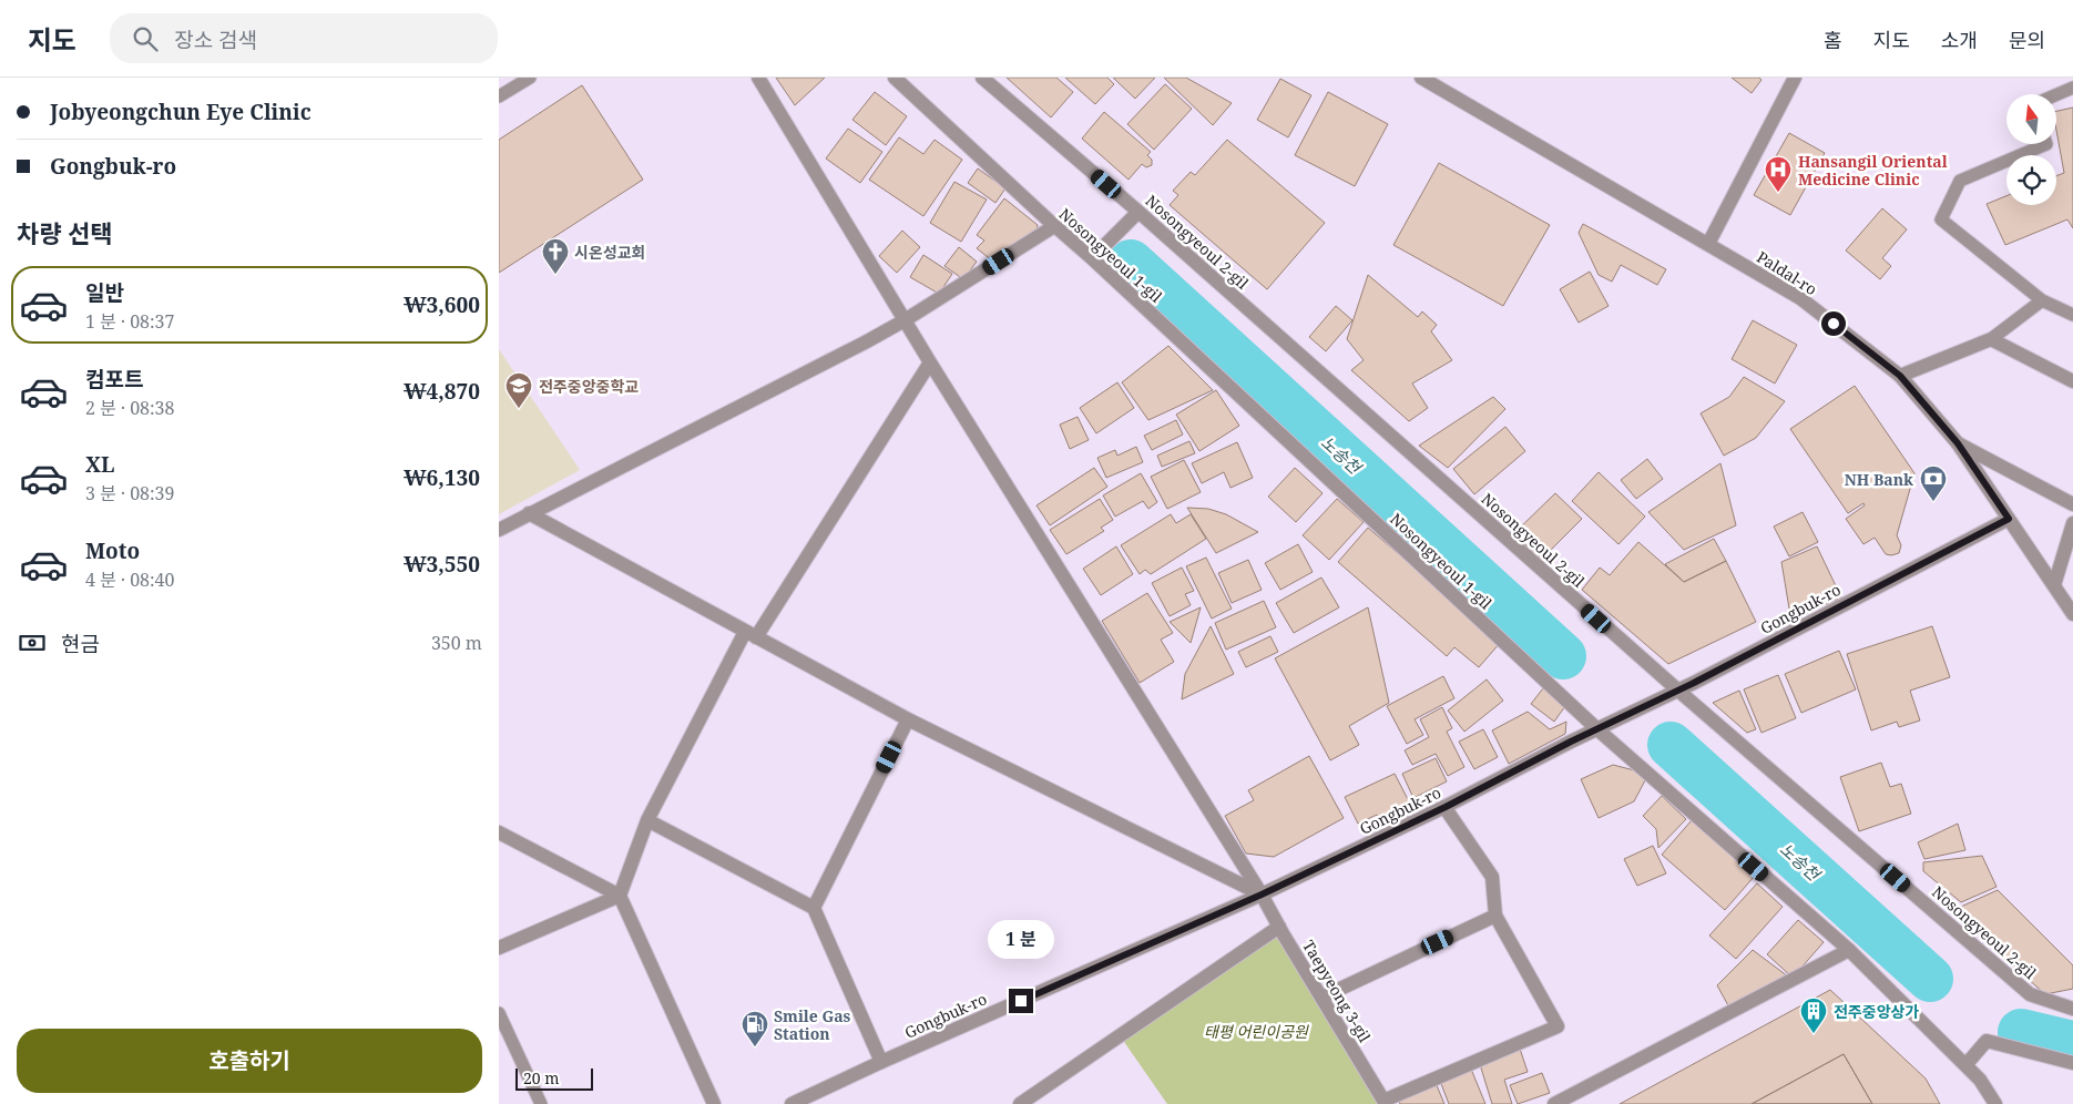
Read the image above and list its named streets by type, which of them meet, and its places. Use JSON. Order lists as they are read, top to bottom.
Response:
{
  "streets": {
    "street": [
      "Nosongyeoul 2-gil",
      "Nosongyeoul 1-gil",
      "Paldal-ro",
      "Gongbuk-ro",
      "Taepyeong 3-gil"
    ]
  },
  "crossings": [
    ["Nosongyeoul 2-gil", "Gongbuk-ro"],
    ["Nosongyeoul 1-gil", "Gongbuk-ro"],
    ["Paldal-ro", "Gongbuk-ro"],
    ["Gongbuk-ro", "Taepyeong 3-gil"]
  ],
  "water": ["노송천"],
  "parks": ["태평 어린이공원"],
  "places": {
    "hospital": ["Hansangil Oriental Medicine Clinic"],
    "church": ["시온성교회"],
    "school or university": ["전주중앙중학교"],
    "bank": ["NH Bank"],
    "building": ["전주중앙상가"],
    "fuel station": ["Smile Gas Station"]
  },
  "scale_bar": "20 m",
  "north": "top",
  "page": {
    "header": "지도",
    "search": "장소 검색",
    "nav": [
      "홈",
      "지도",
      "소개",
      "문의"
    ],
    "banner": ["Jobyeongchun Eye Clinic", "Gongbuk-ro"],
    "heading": "차량 선택",
    "list": [
      {
        "name": "일반",
        "note": "1 분 · 08:37",
        "value": "₩3,600"
      },
      {
        "name": "컴포트",
        "note": "2 분 · 08:38",
        "value": "₩4,870"
      },
      {
        "name": "XL",
        "note": "3 분 · 08:39",
        "value": "₩6,130"
      },
      {
        "name": "Moto",
        "note": "4 분 · 08:40",
        "value": "₩3,550"
      }
    ],
    "pay": ["현금", "350 m"],
    "bubble": "1 분",
    "buttons": "호출하기",
    "scale": "20 m"
  }
}
